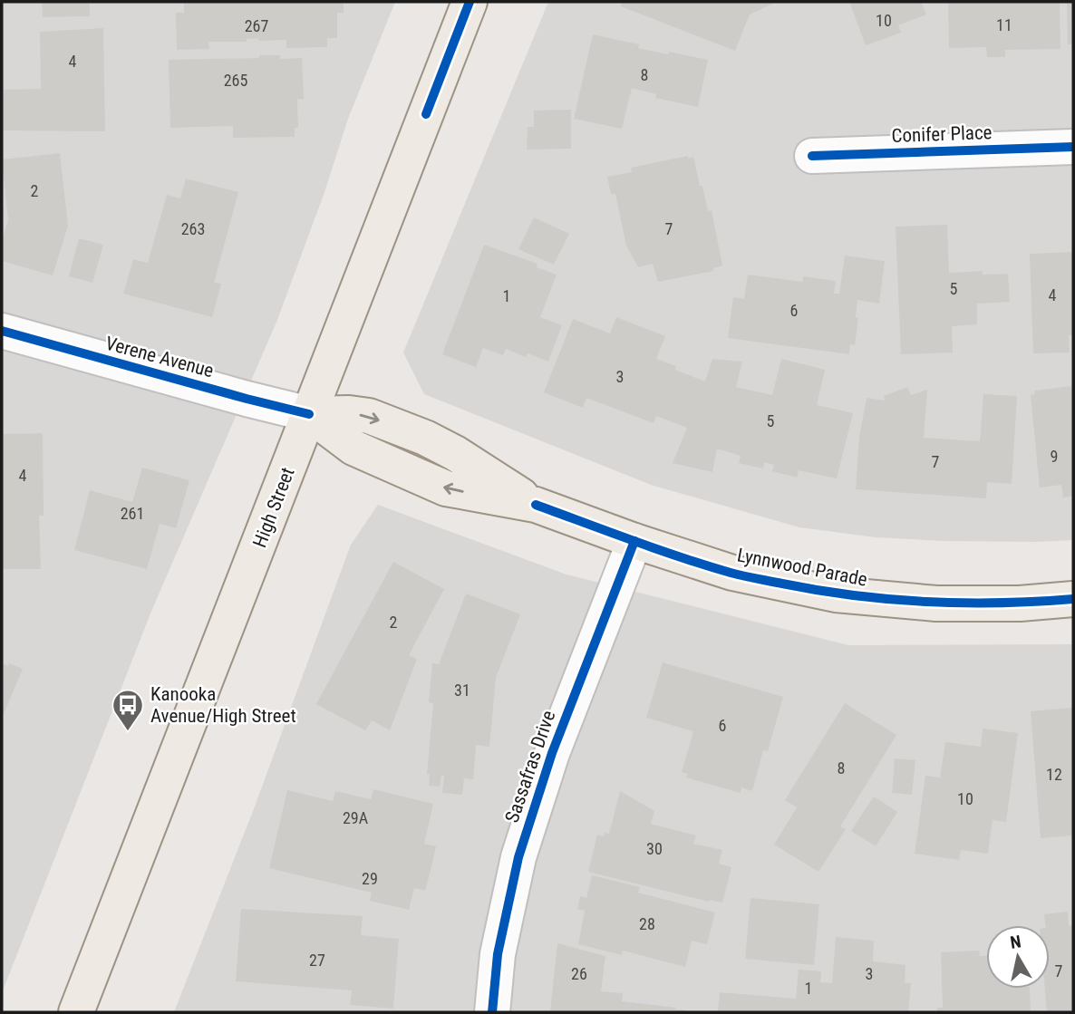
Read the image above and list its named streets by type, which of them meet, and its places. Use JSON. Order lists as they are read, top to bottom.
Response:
{
  "streets": {
    "main road": ["High Street", "Lynnwood Parade"],
    "street": ["Conifer Place", "Verene Avenue", "Sassafras Drive"]
  },
  "crossings": [
    ["Verene Avenue", "High Street"],
    ["Verene Avenue", "Lynnwood Parade"],
    ["High Street", "Lynnwood Parade"],
    ["Lynnwood Parade", "Sassafras Drive"]
  ],
  "places": {
    "bus stop": ["Kanooka Avenue/High Street"]
  },
  "house_numbers": [
    "10",
    "11",
    "267",
    "4",
    "8",
    "265",
    "2",
    "263",
    "7",
    "5",
    "4",
    "1",
    "6",
    "3",
    "5",
    "9",
    "7",
    "4",
    "261",
    "2",
    "31",
    "6",
    "8",
    "12",
    "10",
    "29A",
    "30",
    "29",
    "28",
    "27",
    "7",
    "26",
    "3",
    "1"
  ],
  "north": "top"
}
